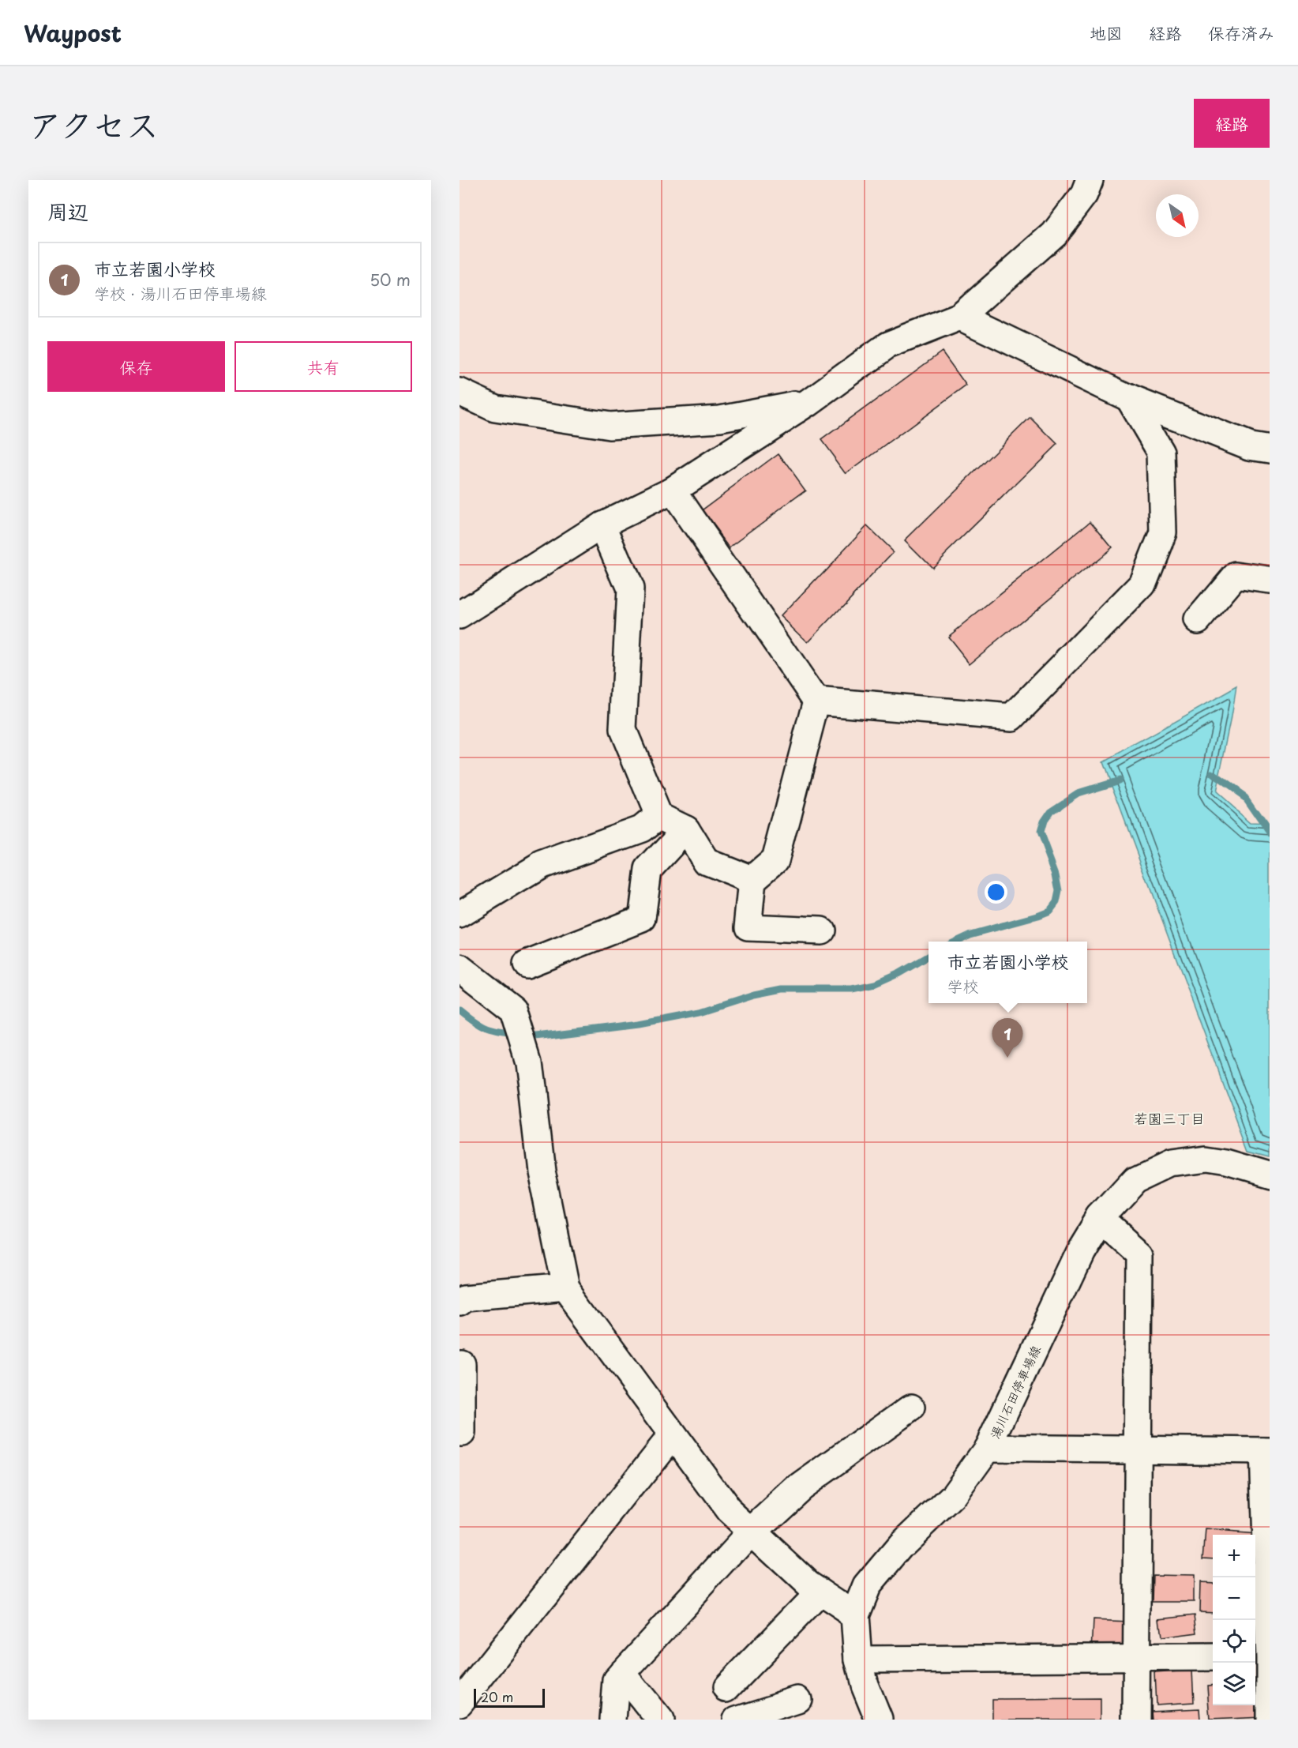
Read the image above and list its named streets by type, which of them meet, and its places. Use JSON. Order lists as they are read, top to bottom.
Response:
{
  "streets": {
    "street": ["湯川石田停車場線"]
  },
  "districts": ["若園三丁目"],
  "scale_bar": "20 m",
  "north": "bottom right",
  "page": {
    "header": "Waypost",
    "nav": ["地図", "経路", "保存済み"],
    "title": "アクセス",
    "buttons": [
      "経路",
      ["保存", "共有"]
    ],
    "heading": "周辺",
    "list": [
      {
        "mark": "1",
        "name": "市立若園小学校",
        "note": "学校 · 湯川石田停車場線",
        "value": "50 m"
      }
    ],
    "popup": ["市立若園小学校", "学校"],
    "pins": "1",
    "map_buttons": ["+", "−"],
    "scale": "20 m"
  }
}
